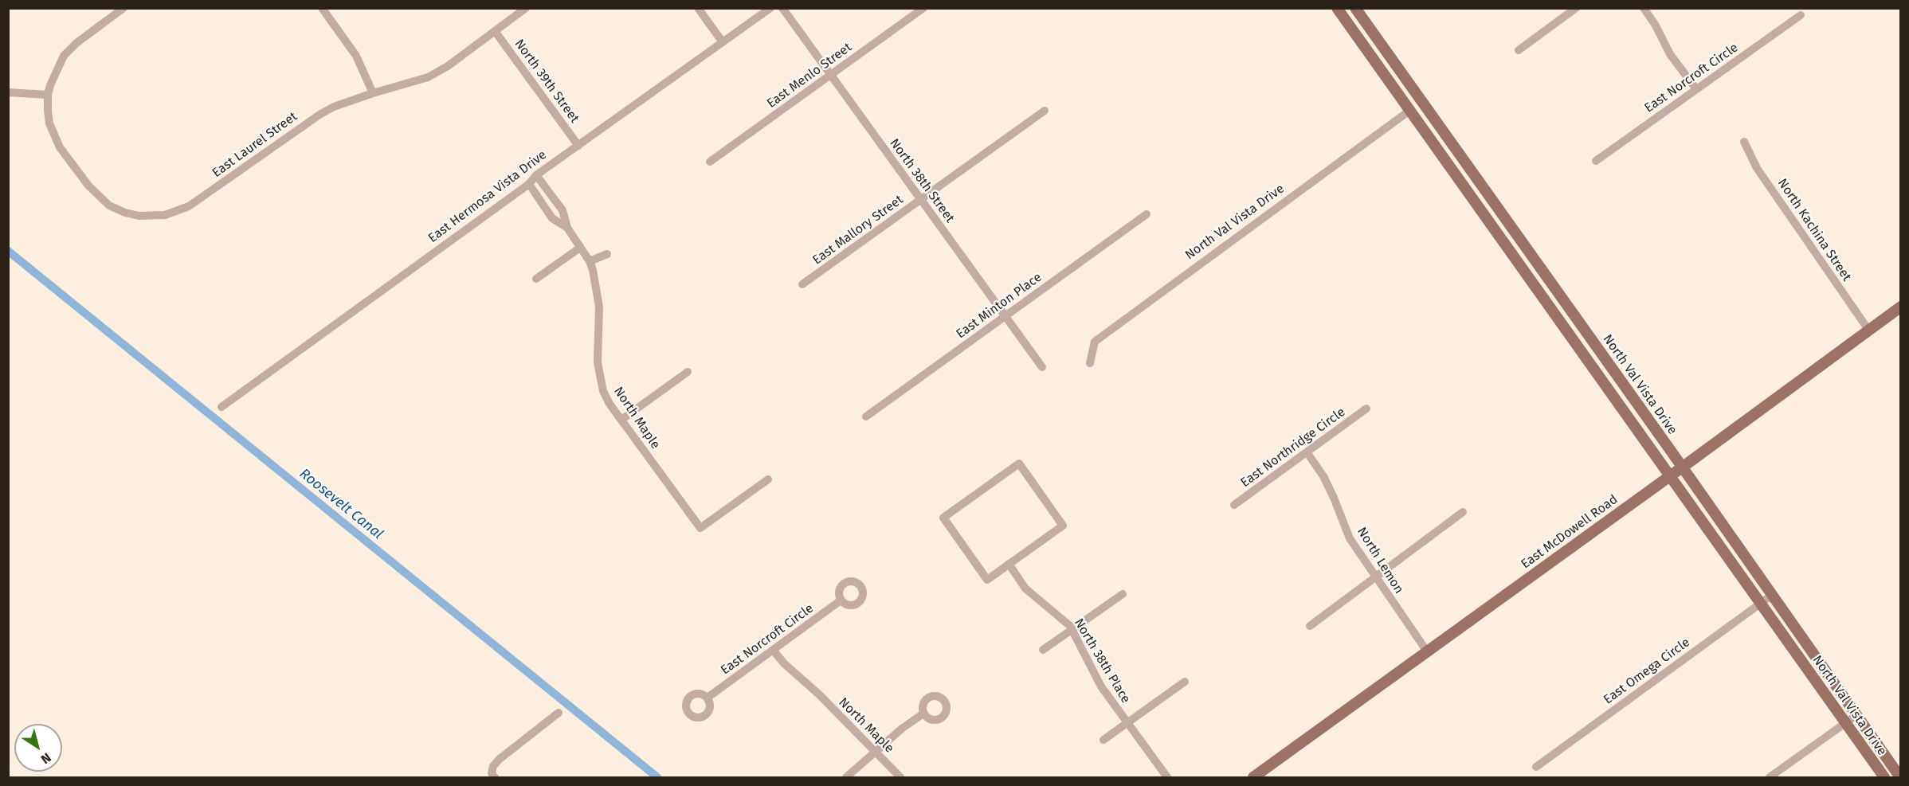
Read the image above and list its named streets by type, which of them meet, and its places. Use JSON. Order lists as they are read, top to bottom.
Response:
{
  "streets": {
    "main road": ["North Val Vista Drive", "East McDowell Road"],
    "street": [
      "East Menlo Street",
      "East Norcroft Circle",
      "North 39th Street",
      "East Laurel Street",
      "North 38th Street",
      "East Hermosa Vista Drive",
      "East Mallory Street",
      "North Kachina Street",
      "East Minton Place",
      "North Maple",
      "East Northridge Circle",
      "North Lemon",
      "North 38th Place",
      "East Omega Circle"
    ]
  },
  "crossings": [
    ["East Menlo Street", "North 38th Street"],
    ["East Norcroft Circle", "North Maple"],
    ["North 39th Street", "East Laurel Street"],
    ["North 39th Street", "East Hermosa Vista Drive"],
    ["North 38th Street", "East Mallory Street"],
    ["North 38th Street", "East Minton Place"],
    ["East Hermosa Vista Drive", "North Maple"],
    ["North Val Vista Drive", "East McDowell Road"],
    ["North Val Vista Drive", "East Omega Circle"],
    ["North Kachina Street", "East McDowell Road"],
    ["East Northridge Circle", "North Lemon"],
    ["East McDowell Road", "North Lemon"]
  ],
  "water": ["Roosevelt Canal"],
  "north": "bottom right"
}
